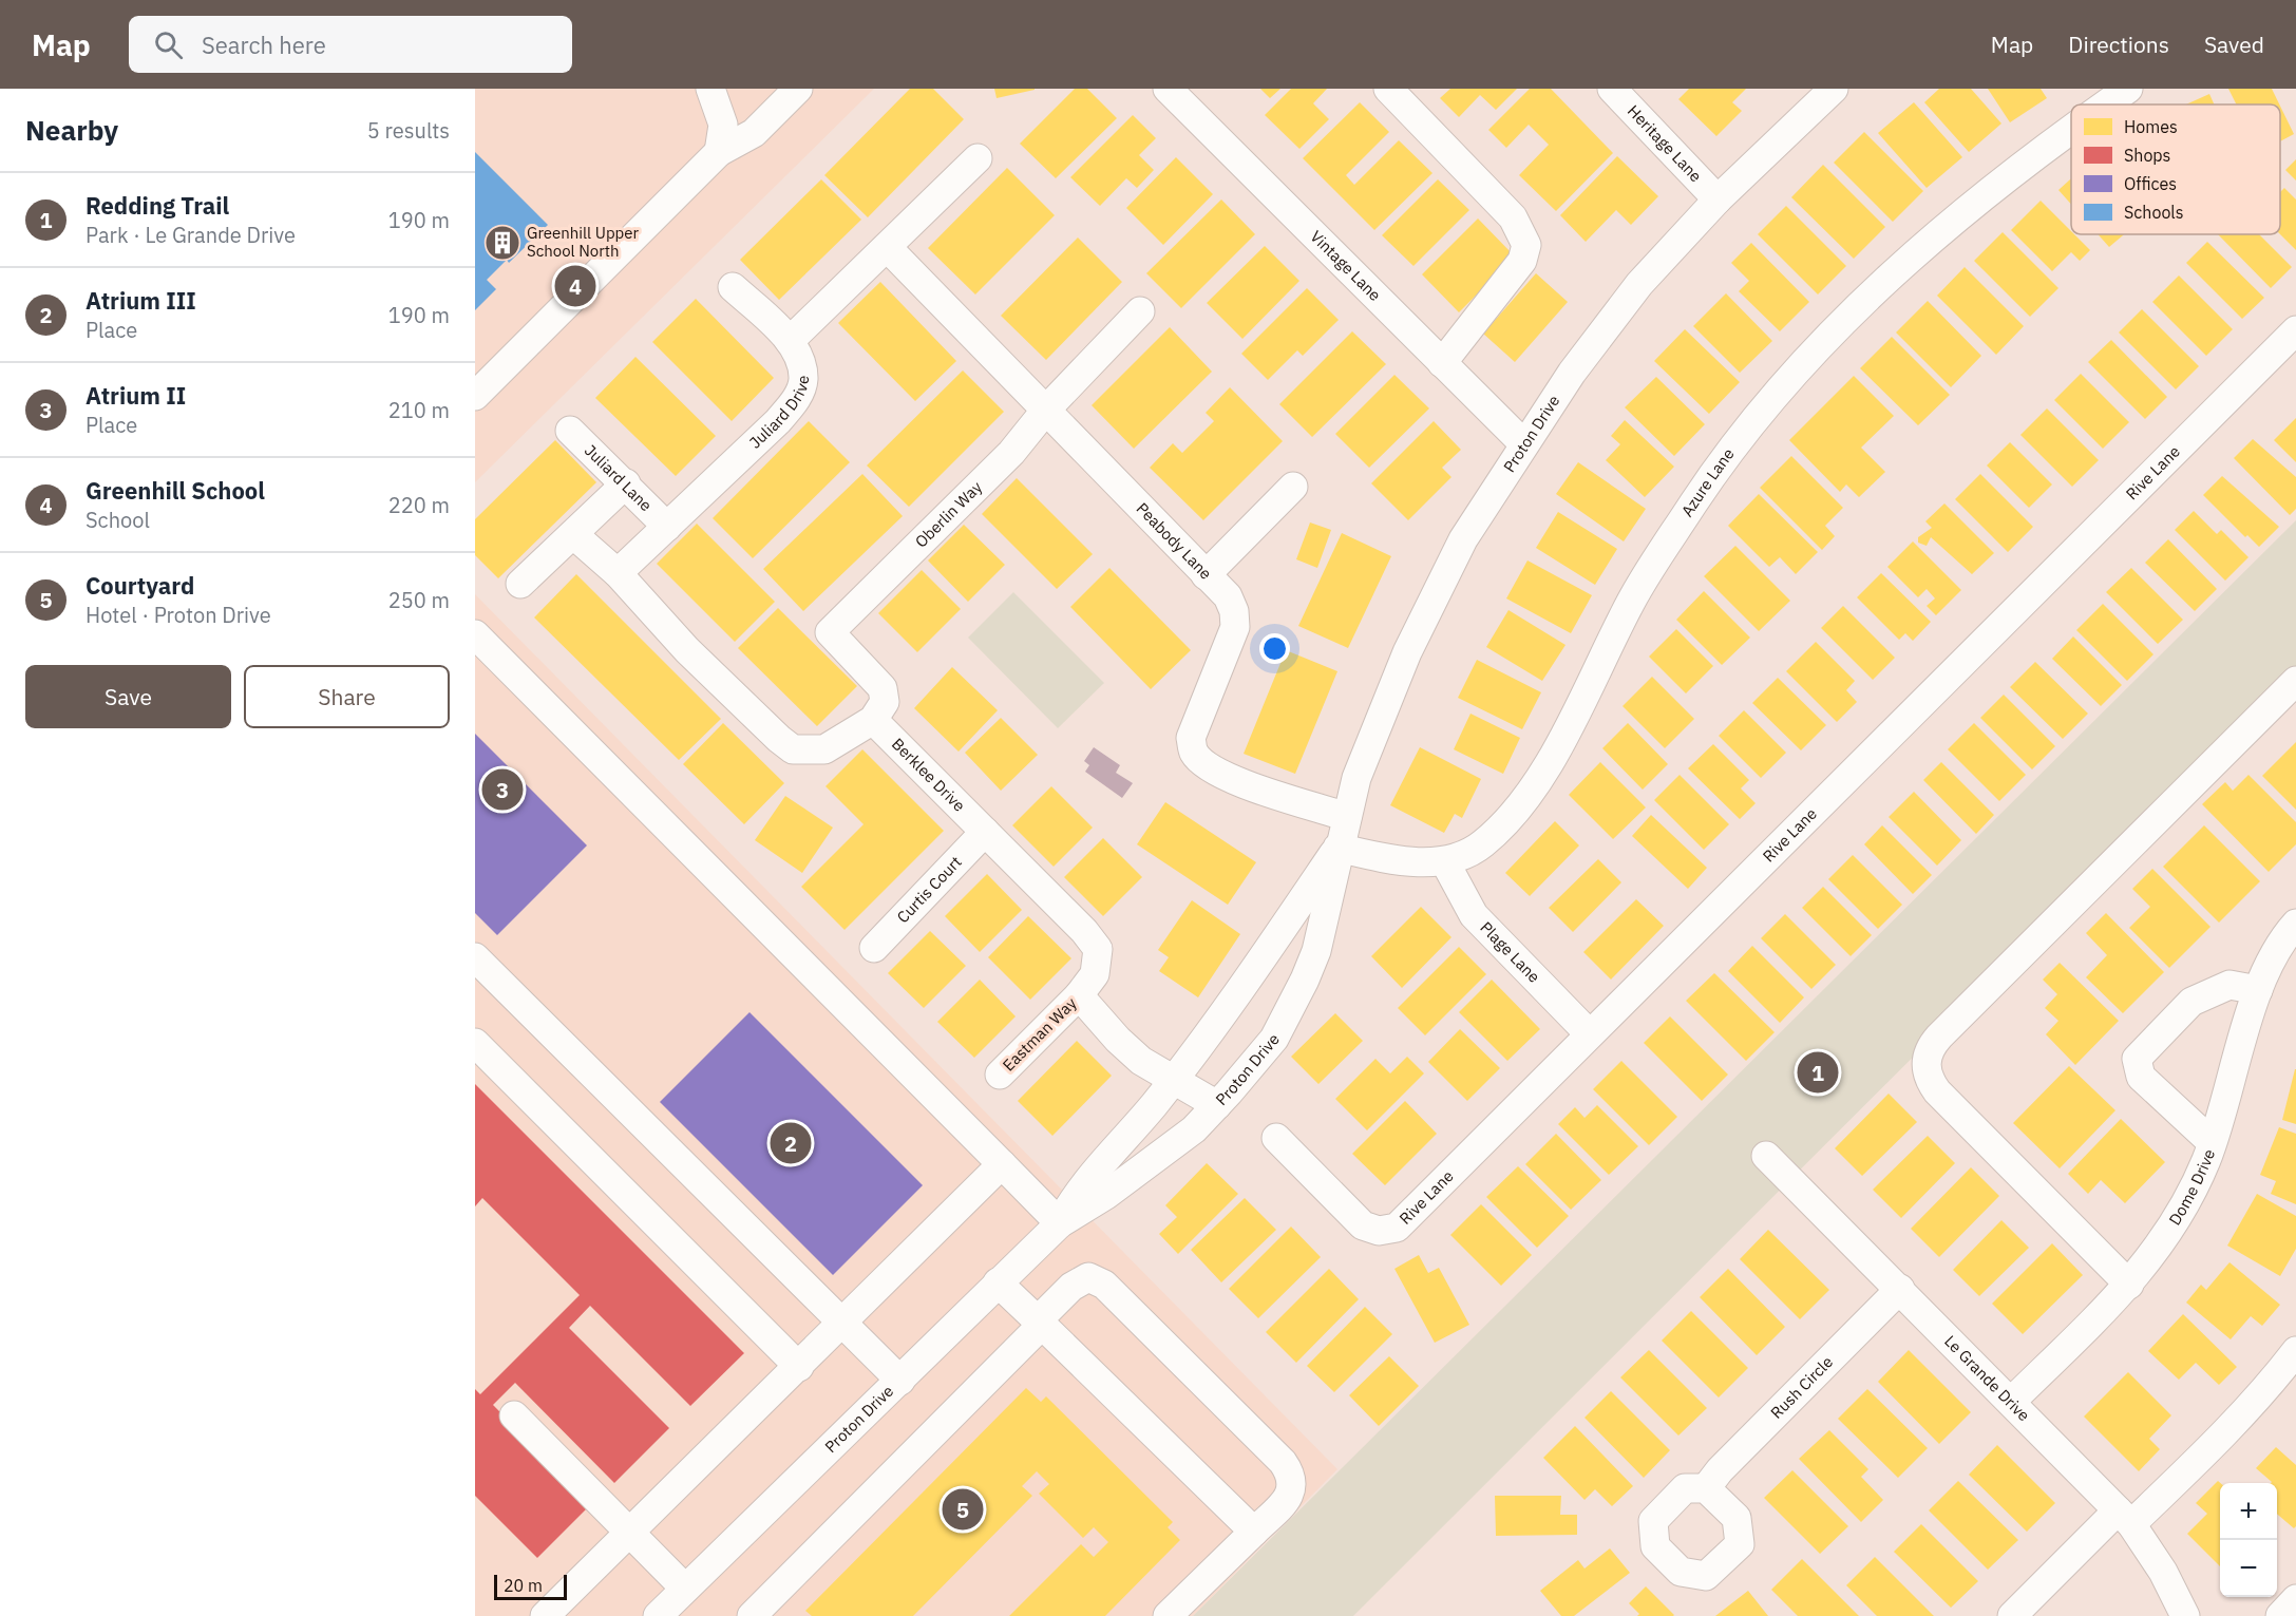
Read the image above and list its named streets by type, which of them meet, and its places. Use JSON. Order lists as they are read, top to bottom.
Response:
{
  "streets": {
    "street": [
      "Heritage Lane",
      "Vintage Lane",
      "Juliard Drive",
      "Proton Drive",
      "Rive Lane",
      "Juliard Lane",
      "Azure Lane",
      "Oberlin Way",
      "Peabody Lane",
      "Berklee Drive",
      "Curtis Court",
      "Plage Lane",
      "Eastman Way",
      "Dome Drive",
      "Le Grande Drive",
      "Rush Circle"
    ]
  },
  "crossings": [
    ["Heritage Lane", "Proton Drive"],
    ["Vintage Lane", "Proton Drive"],
    ["Juliard Drive", "Juliard Lane"],
    ["Proton Drive", "Peabody Lane"],
    ["Rive Lane", "Plage Lane"],
    ["Azure Lane", "Plage Lane"],
    ["Oberlin Way", "Peabody Lane"],
    ["Oberlin Way", "Berklee Drive"],
    ["Berklee Drive", "Curtis Court"],
    ["Berklee Drive", "Eastman Way"],
    ["Dome Drive", "Le Grande Drive"],
    ["Le Grande Drive", "Rush Circle"]
  ],
  "places": {
    "building": ["Greenhill Upper School North"]
  },
  "legend": [
    "Homes",
    "Shops",
    "Offices",
    "Schools"
  ],
  "scale_bar": "20 m",
  "page": {
    "header": "Map",
    "search": "Search here",
    "nav": ["Map", "Directions", "Saved"],
    "heading": ["Nearby", "5 results"],
    "list": [
      {
        "mark": "1",
        "name": "Redding Trail",
        "note": "Park · Le Grande Drive",
        "value": "190 m"
      },
      {
        "mark": "2",
        "name": "Atrium III",
        "note": "Place",
        "value": "190 m"
      },
      {
        "mark": "3",
        "name": "Atrium II",
        "note": "Place",
        "value": "210 m"
      },
      {
        "mark": "4",
        "name": "Greenhill School",
        "note": "School",
        "value": "220 m"
      },
      {
        "mark": "5",
        "name": "Courtyard",
        "note": "Hotel · Proton Drive",
        "value": "250 m"
      }
    ],
    "pins": [
      "4",
      "3",
      "1",
      "2",
      "5"
    ],
    "buttons": ["Save", "Share"],
    "map_buttons": ["+", "−"],
    "scale": "20 m"
  }
}
